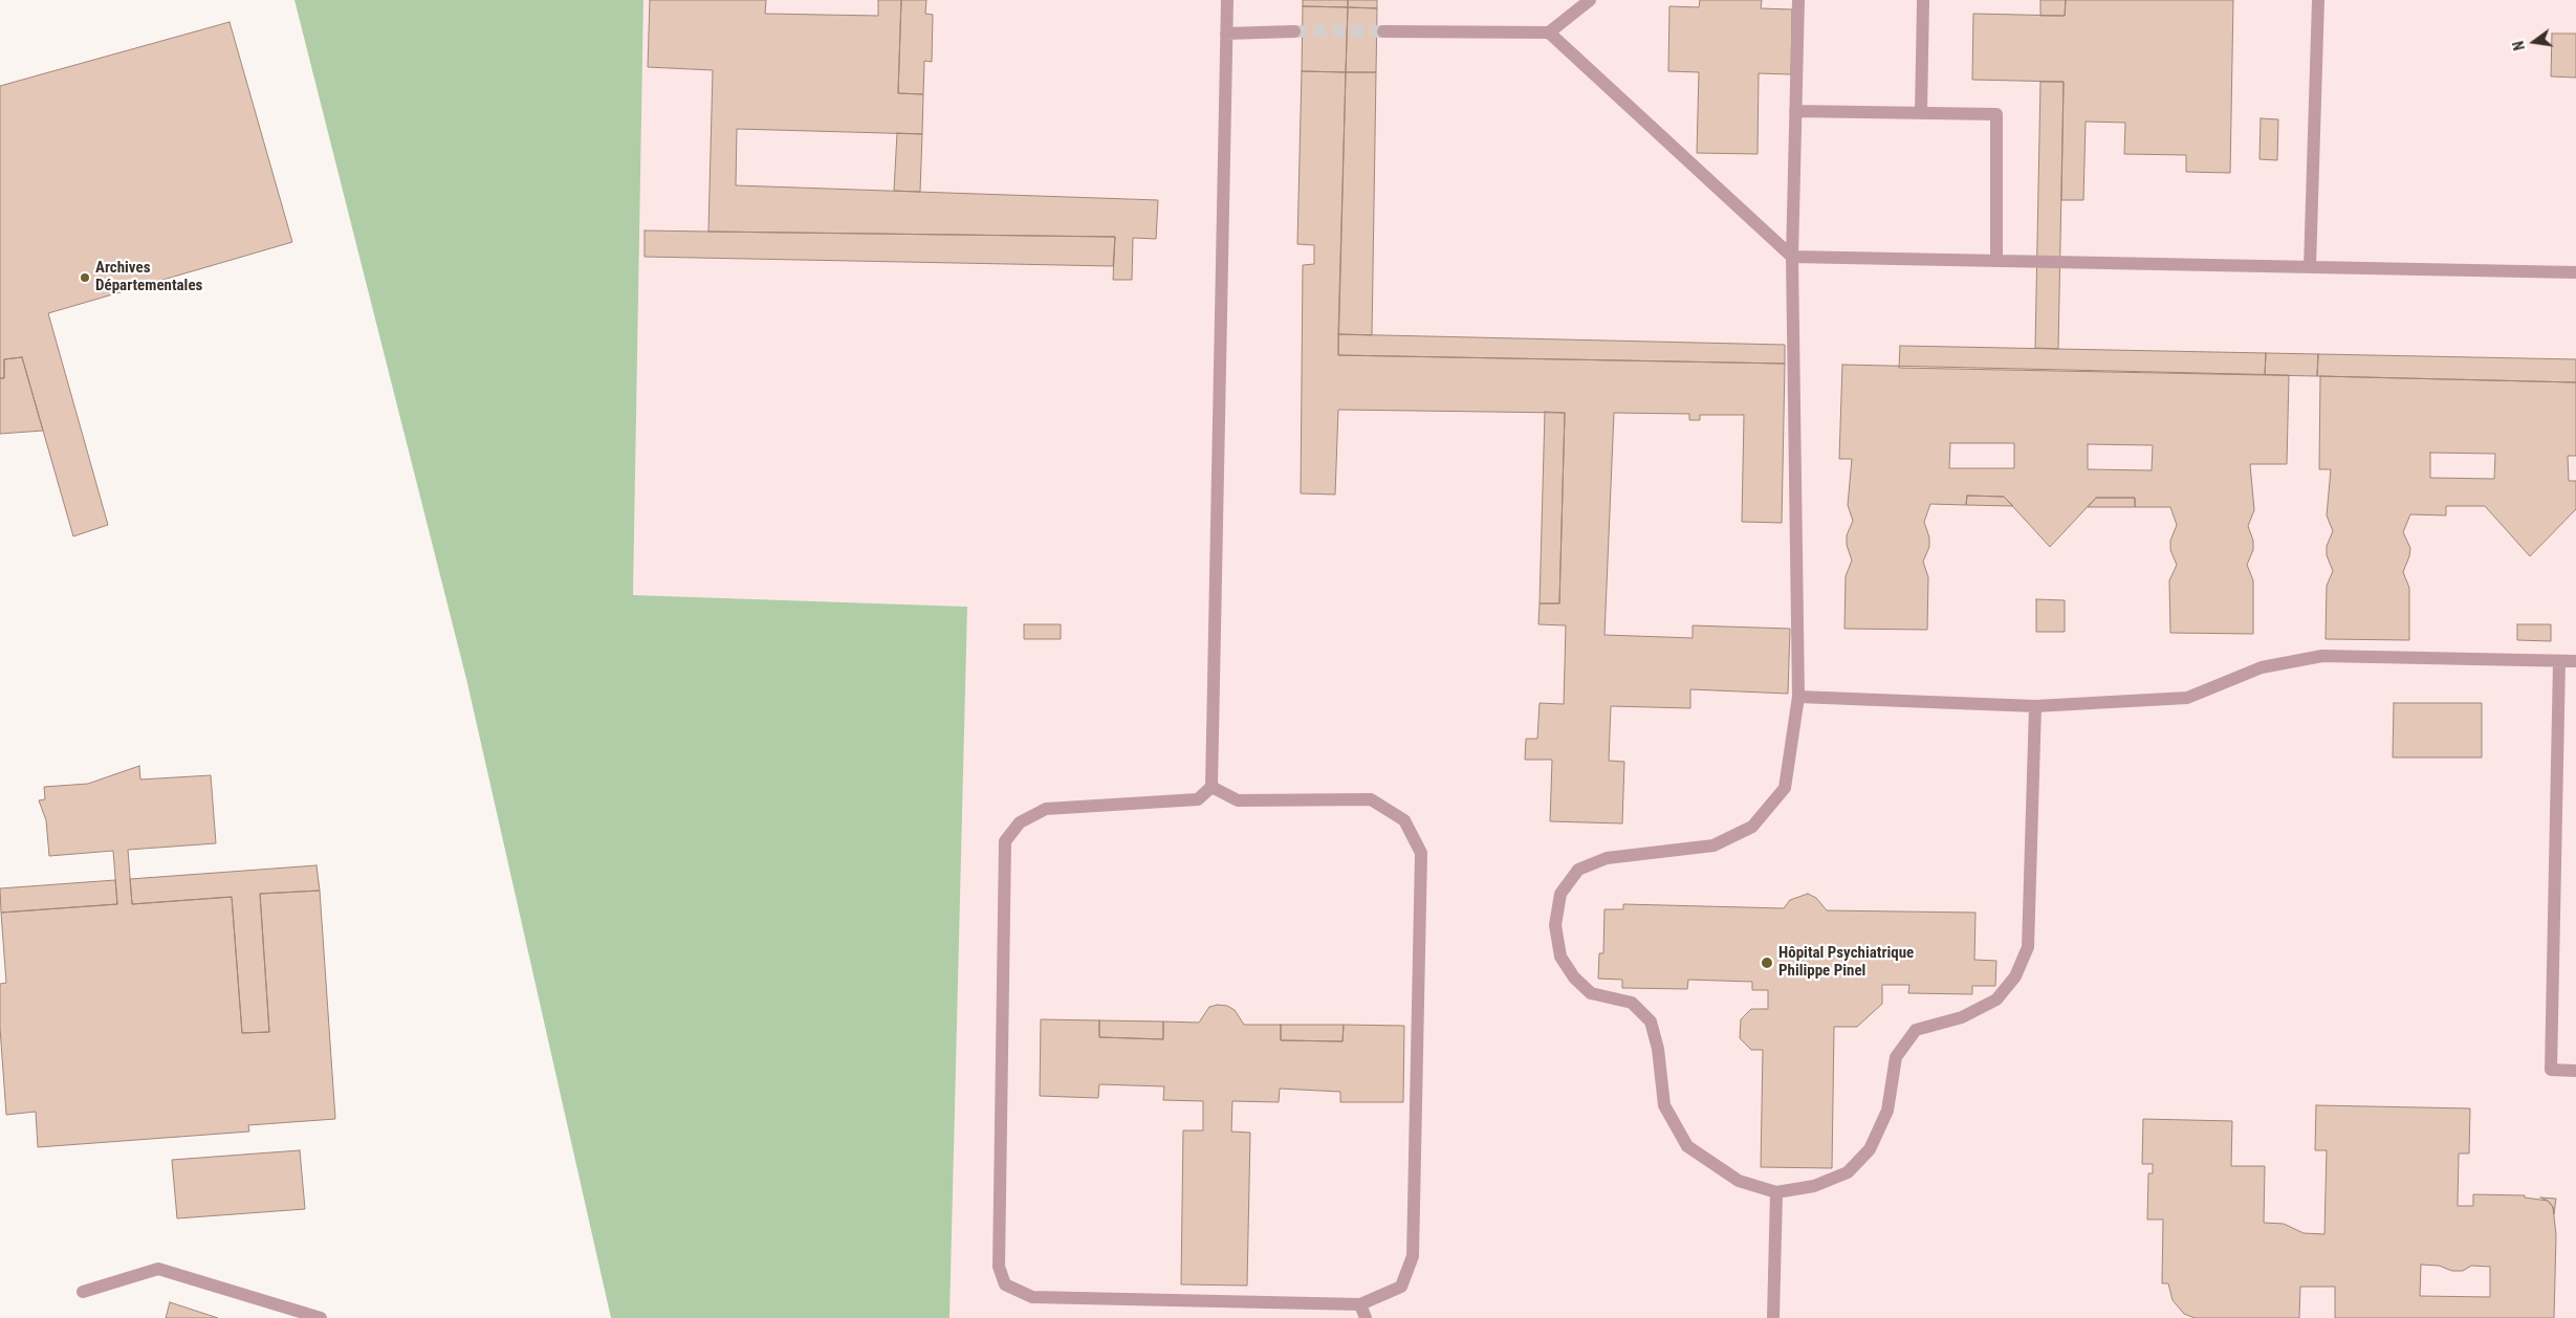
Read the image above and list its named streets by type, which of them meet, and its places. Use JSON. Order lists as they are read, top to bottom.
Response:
{
  "places": ["Archives Départementales", "Hôpital Psychiatrique Philippe Pinel"],
  "north": "left"
}
